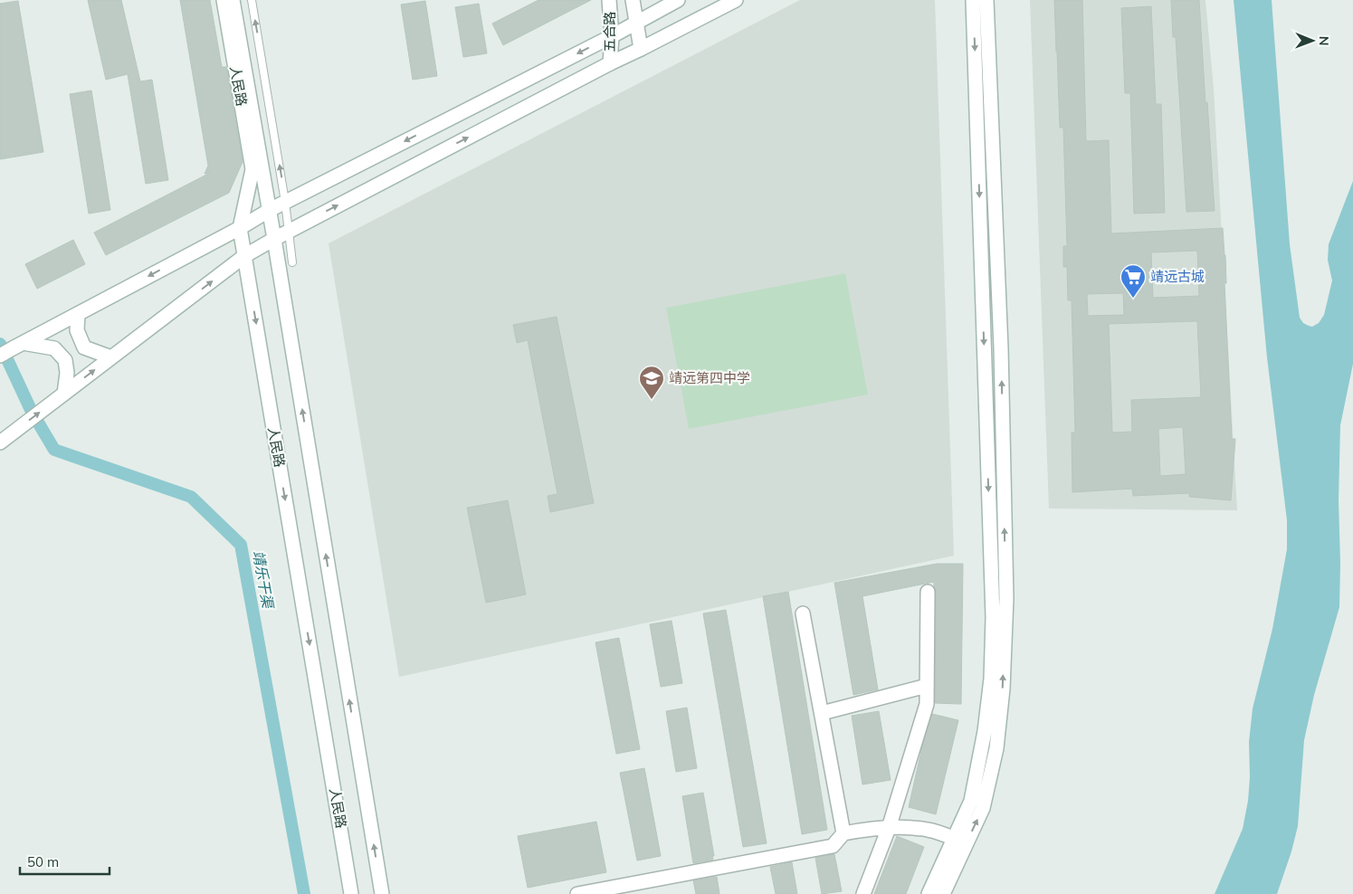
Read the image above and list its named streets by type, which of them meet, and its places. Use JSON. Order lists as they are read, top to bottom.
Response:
{
  "streets": {
    "main road": ["五合路", "人民路"]
  },
  "water": ["靖乐干渠"],
  "places": {
    "supermarket": ["靖远古城"],
    "school or university": ["靖远第四中学"]
  },
  "scale_bar": "50 m",
  "north": "right"
}
